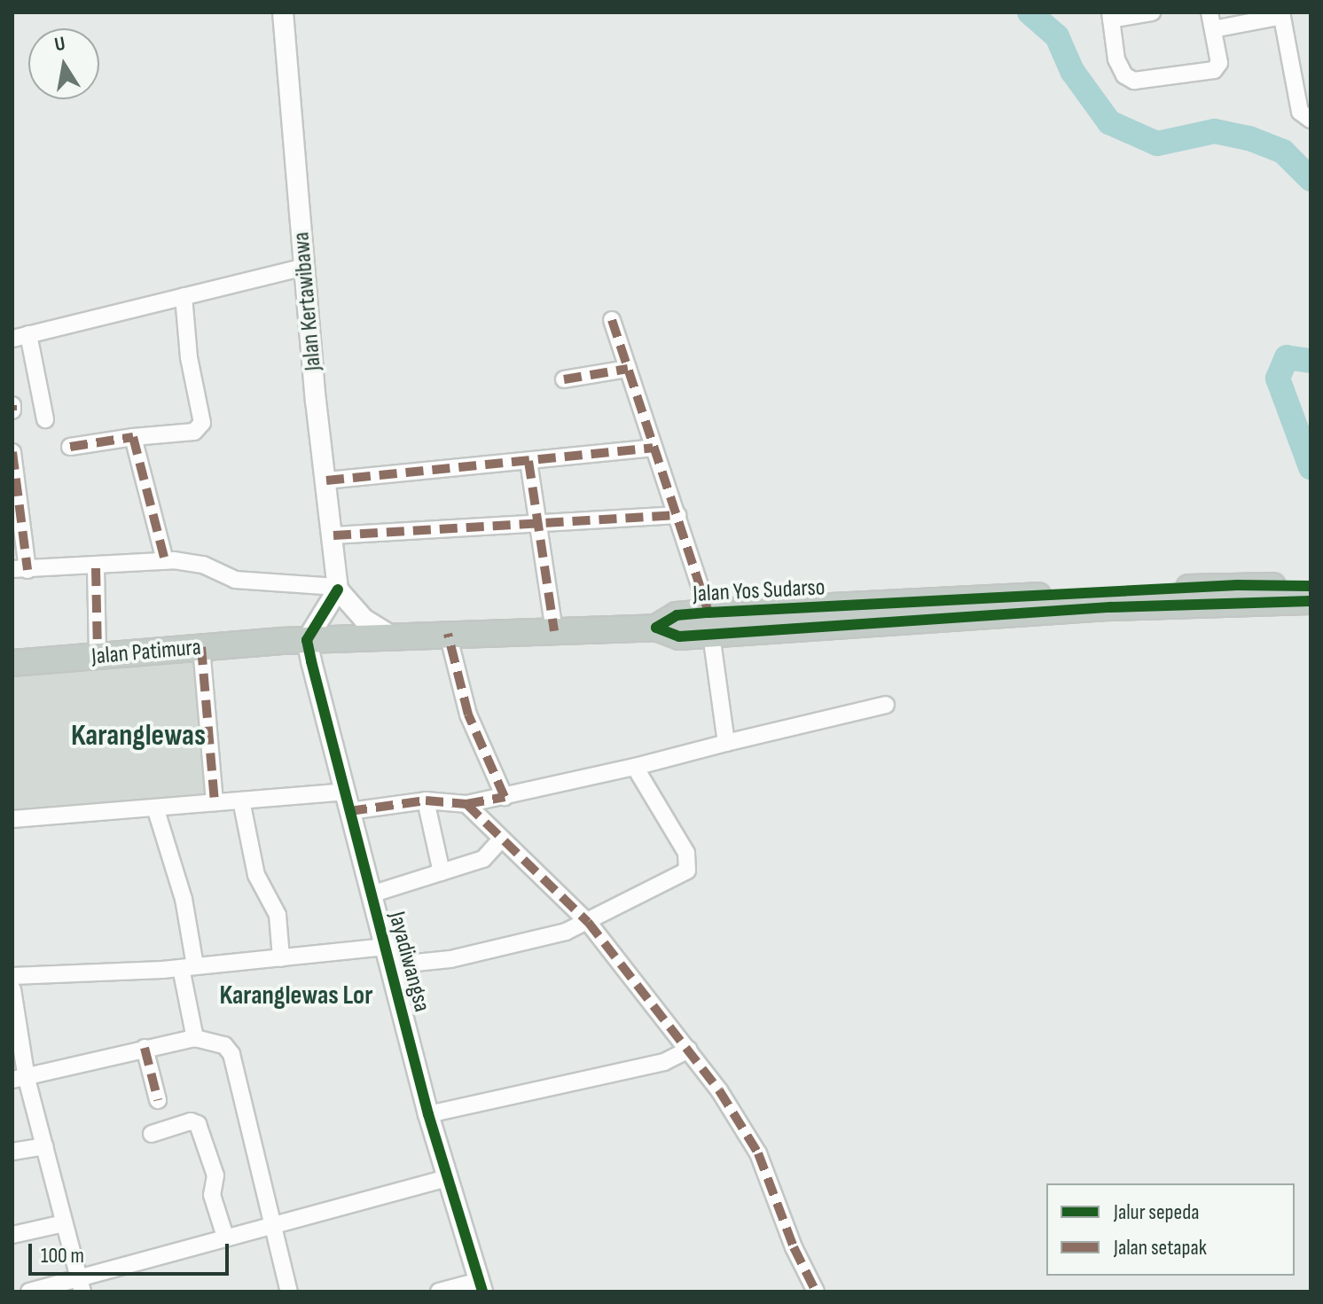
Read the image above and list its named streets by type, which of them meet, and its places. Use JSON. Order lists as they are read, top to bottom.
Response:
{
  "streets": {
    "highway": ["Jalan Yos Sudarso", "Jalan Patimura"],
    "street": ["Jalan Kertawibawa", "Jayadiwangsa"]
  },
  "crossings": [
    ["Jalan Yos Sudarso", "Jalan Patimura"],
    ["Jalan Yos Sudarso", "Jayadiwangsa"],
    ["Jalan Patimura", "Jayadiwangsa"]
  ],
  "districts": ["Karanglewas", "Karanglewas Lor"],
  "legend": ["Jalur sepeda", "Jalan setapak"],
  "scale_bar": "100 m",
  "north": "top"
}
